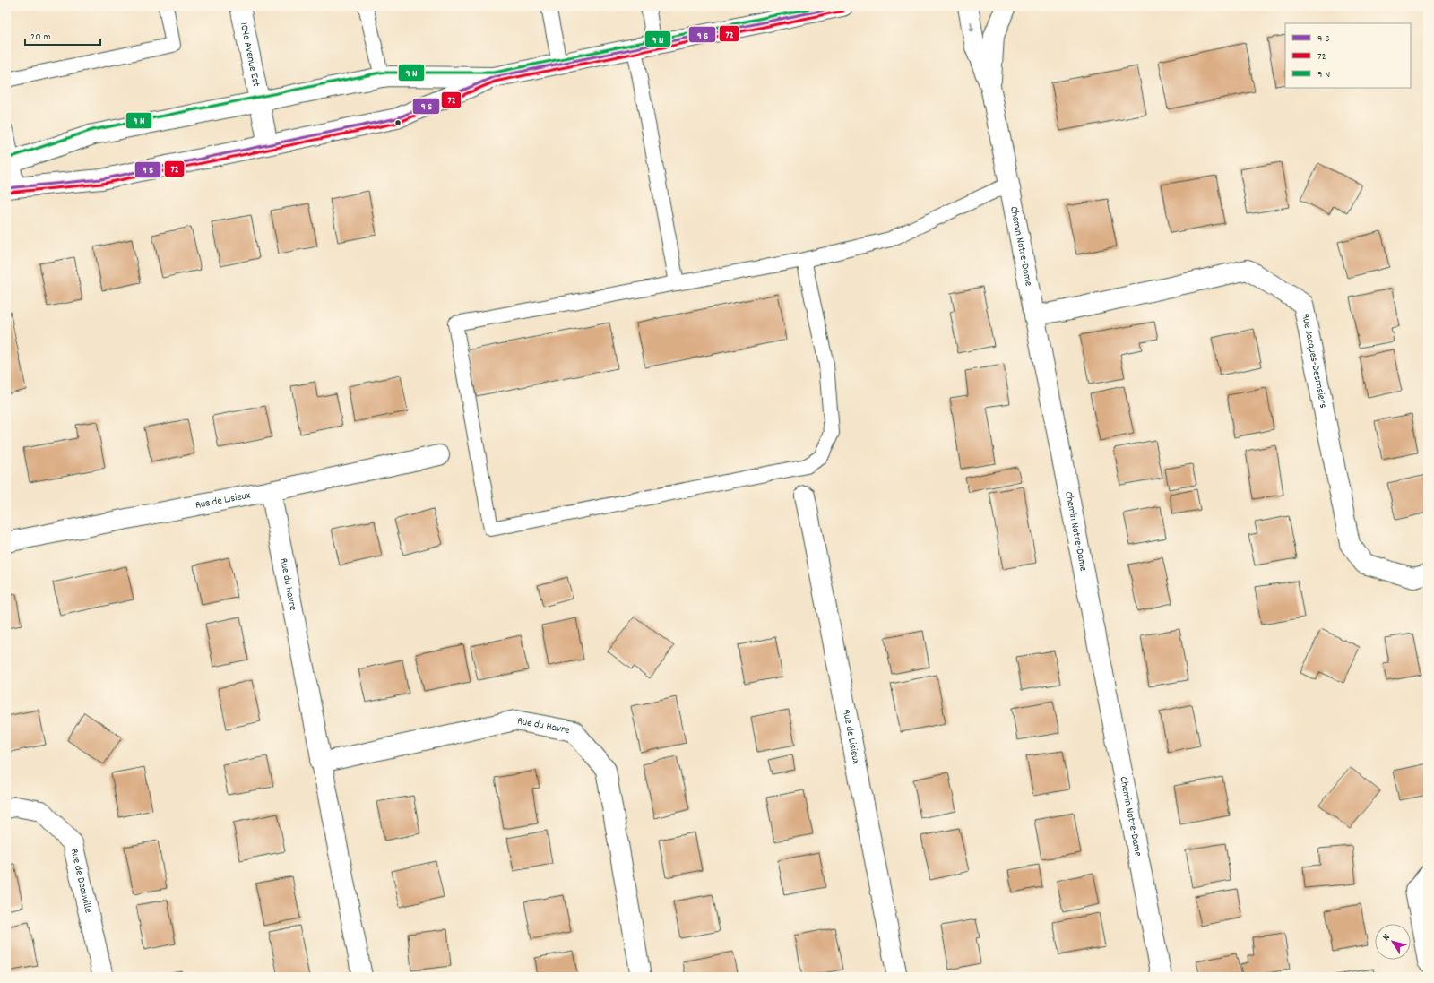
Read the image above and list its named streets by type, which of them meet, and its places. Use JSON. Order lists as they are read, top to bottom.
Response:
{
  "streets": {
    "street": [
      "104e Avenue Est",
      "Chemin Notre-Dame",
      "Rue Jacques-Desrosiers",
      "Rue de Lisieux",
      "Rue du Havre",
      "Rue de Deauville"
    ]
  },
  "crossings": [
    ["Chemin Notre-Dame", "Rue Jacques-Desrosiers"],
    ["Rue de Lisieux", "Rue du Havre"]
  ],
  "lines": ["transit line 72"],
  "legend": ["9 S", "72", "9 N"],
  "scale_bar": "20 m",
  "north": "top left"
}
